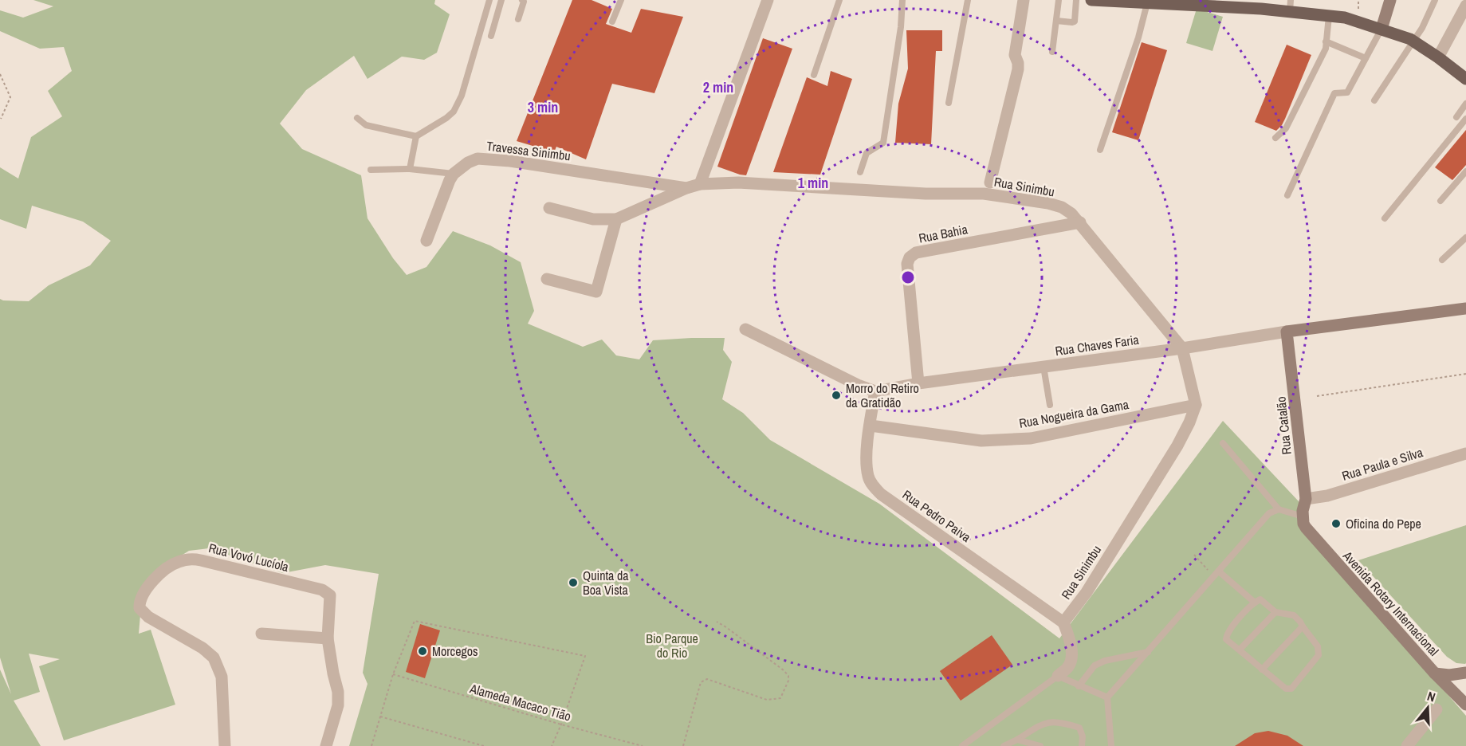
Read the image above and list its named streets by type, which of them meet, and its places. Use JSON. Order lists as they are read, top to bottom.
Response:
{
  "streets": {
    "main road": ["Rua Chaves Faria", "Rua Catalão", "Avenida Rotary Internacional"],
    "street": [
      "Travessa Sinimbu",
      "Rua Sinimbu",
      "Rua Bahia",
      "Rua Nogueira da Gama",
      "Rua Paula e Silva",
      "Rua Pedro Paiva",
      "Rua Vovó Lucíola"
    ],
    "path": ["Alameda Macaco Tião"]
  },
  "crossings": [
    ["Travessa Sinimbu", "Rua Sinimbu"],
    ["Rua Sinimbu", "Rua Bahia"],
    ["Rua Sinimbu", "Rua Chaves Faria"],
    ["Rua Sinimbu", "Rua Nogueira da Gama"],
    ["Rua Sinimbu", "Rua Pedro Paiva"],
    ["Rua Bahia", "Rua Chaves Faria"],
    ["Rua Chaves Faria", "Rua Catalão"],
    ["Rua Chaves Faria", "Rua Pedro Paiva"],
    ["Rua Nogueira da Gama", "Rua Pedro Paiva"],
    ["Rua Catalão", "Rua Paula e Silva"],
    ["Rua Catalão", "Avenida Rotary Internacional"]
  ],
  "parks": ["Bio Parque do Rio"],
  "places": [
    "Morro do Retiro da Gratidão",
    "Oficina do Pepe",
    "Quinta da Boa Vista",
    "Morcegos"
  ],
  "north": "top",
  "rings": ["2 min", "3 min", "1 min"]
}
